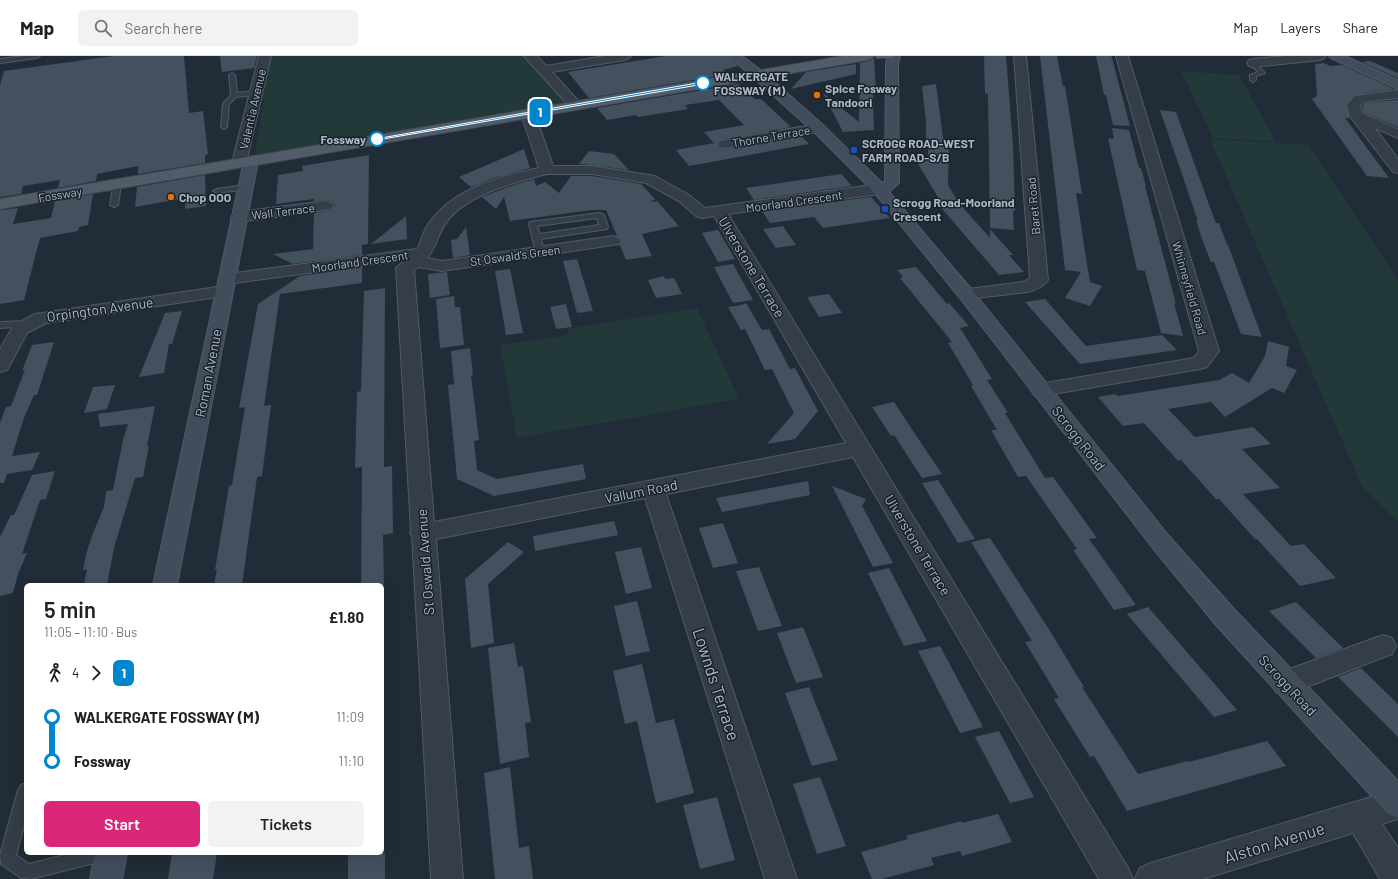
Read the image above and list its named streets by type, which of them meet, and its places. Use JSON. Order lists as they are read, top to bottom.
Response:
{
  "streets": {
    "main road": ["Fossway"],
    "street": [
      "Valentia Avenue",
      "Thorne Terrace",
      "Moorland Crescent",
      "Baret Road",
      "Wall Terrace",
      "St Oswald's Green",
      "Ulverstone Terrace",
      "Whinneyfield Road",
      "Orpington Avenue",
      "Roman Avenue",
      "Scrogg Road",
      "Vallum Road",
      "St Oswald Avenue",
      "Lownds Terrace",
      "Alston Avenue"
    ]
  },
  "crossings": [
    ["Valentia Avenue", "Fossway"],
    ["Valentia Avenue", "Roman Avenue"],
    ["Thorne Terrace", "Scrogg Road"],
    ["Fossway", "Roman Avenue"],
    ["Fossway", "Scrogg Road"],
    ["Moorland Crescent", "St Oswald's Green"],
    ["Moorland Crescent", "Ulverstone Terrace"],
    ["Moorland Crescent", "Orpington Avenue"],
    ["Moorland Crescent", "Roman Avenue"],
    ["Moorland Crescent", "Scrogg Road"],
    ["Moorland Crescent", "St Oswald Avenue"],
    ["Baret Road", "Scrogg Road"],
    ["Wall Terrace", "Roman Avenue"],
    ["St Oswald's Green", "St Oswald Avenue"],
    ["Ulverstone Terrace", "Vallum Road"],
    ["Whinneyfield Road", "Scrogg Road"],
    ["Orpington Avenue", "Roman Avenue"],
    ["Scrogg Road", "Alston Avenue"],
    ["Vallum Road", "St Oswald Avenue"],
    ["Vallum Road", "Lownds Terrace"]
  ],
  "places": {
    "other": [
      "WALKERGATE FOSSWAY (M)",
      "Spice Fosway Tandoori",
      "Fossway",
      "Chop OOO"
    ],
    "transit": ["SCROGG ROAD-WEST FARM ROAD-S/B", "Scrogg Road-Moorland Crescent"]
  },
  "lines": ["bus line 1"],
  "page": {
    "header": "Map",
    "search": "Search here",
    "nav": ["Map", "Layers", "Share"],
    "on_map": "1",
    "heading": ["5 min", "11:05 – 11:10 · Bus", "£1.80"],
    "legs": ["4", "1"],
    "list": [
      {
        "name": "WALKERGATE FOSSWAY (M)",
        "value": "11:09"
      },
      {
        "name": "Fossway",
        "value": "11:10"
      }
    ],
    "buttons": ["Start", "Tickets"]
  }
}
